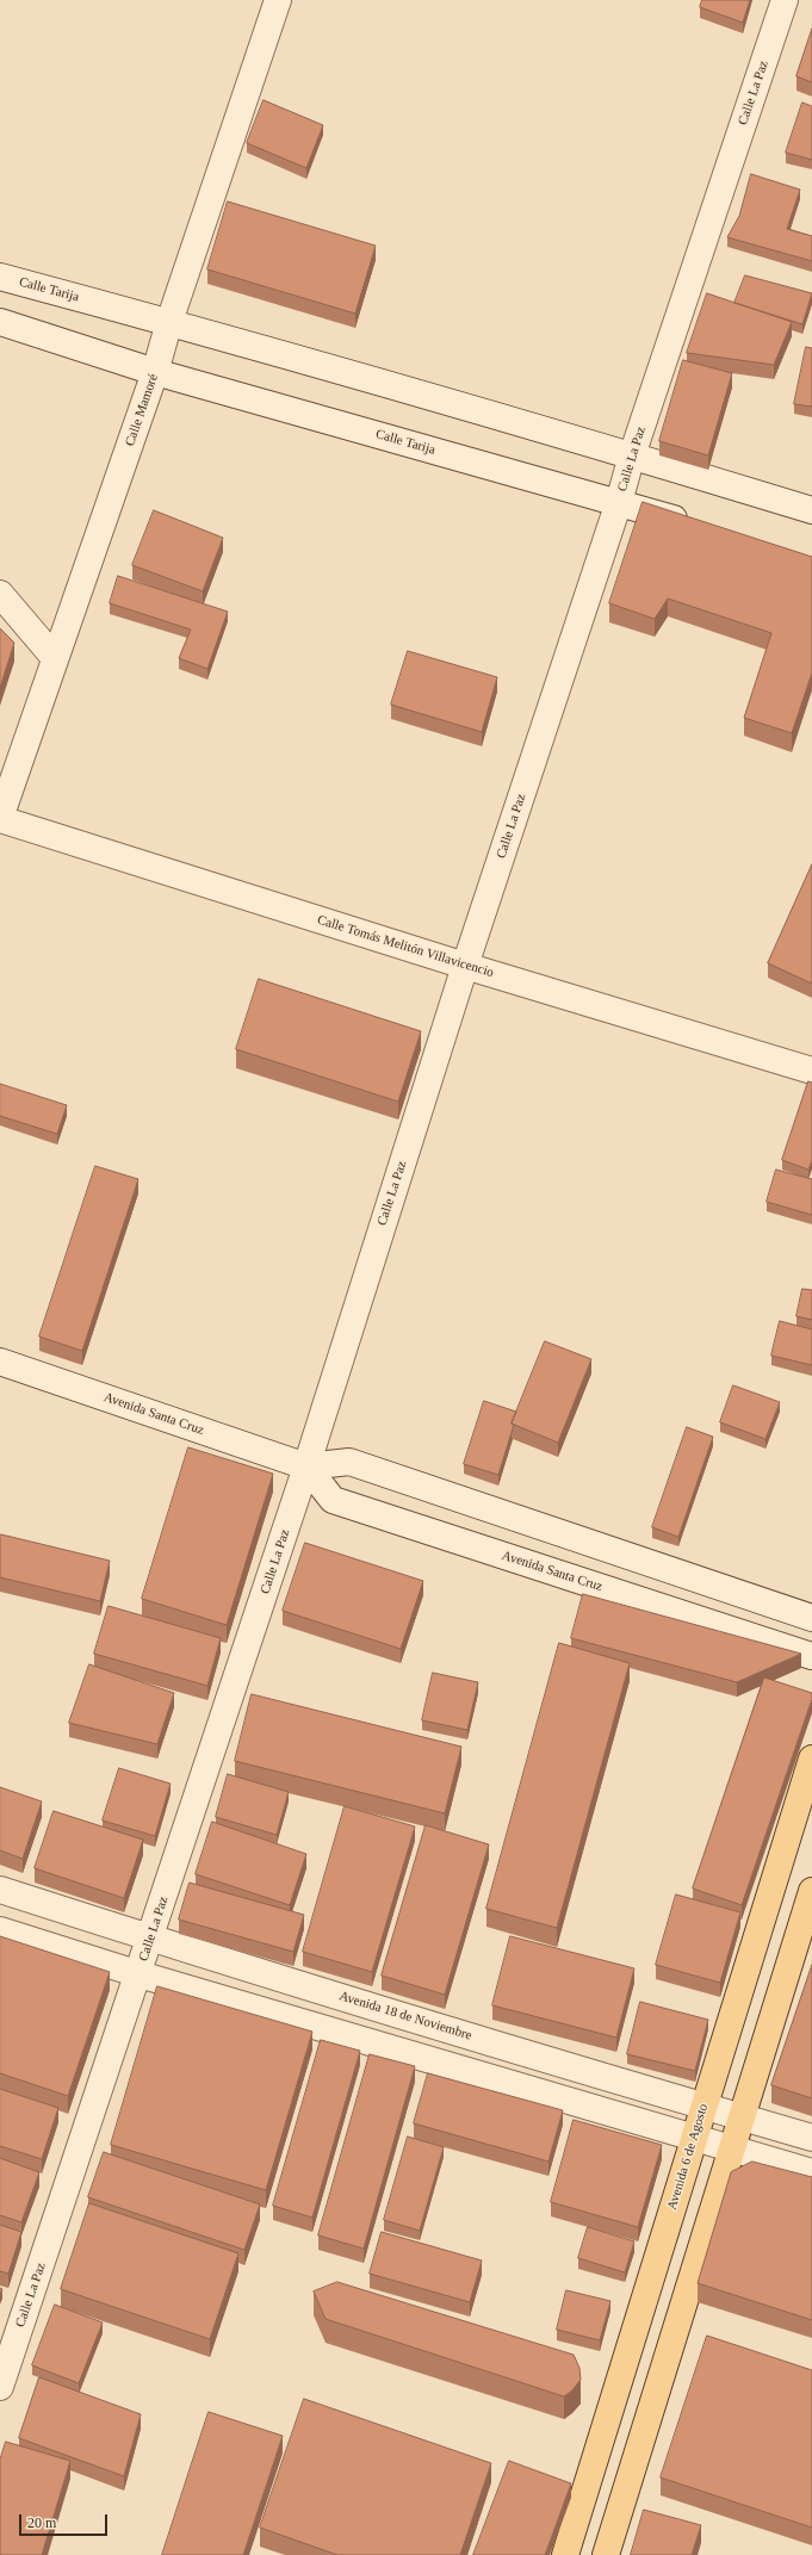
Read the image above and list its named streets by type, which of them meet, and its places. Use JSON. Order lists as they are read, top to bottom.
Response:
{
  "streets": {
    "main road": ["Avenida 6 de Agosto"],
    "street": [
      "Calle La Paz",
      "Calle Tarija",
      "Calle Mamoré",
      "Calle Tomás Melitón Villavicencio",
      "Avenida Santa Cruz",
      "Avenida 18 de Noviembre"
    ]
  },
  "crossings": [
    ["Calle La Paz", "Calle Tarija"],
    ["Calle La Paz", "Calle Tomás Melitón Villavicencio"],
    ["Calle La Paz", "Avenida Santa Cruz"],
    ["Calle La Paz", "Avenida 18 de Noviembre"],
    ["Calle Tarija", "Calle Mamoré"],
    ["Calle Mamoré", "Calle Tomás Melitón Villavicencio"],
    ["Avenida 18 de Noviembre", "Avenida 6 de Agosto"]
  ],
  "scale_bar": "20 m"
}
